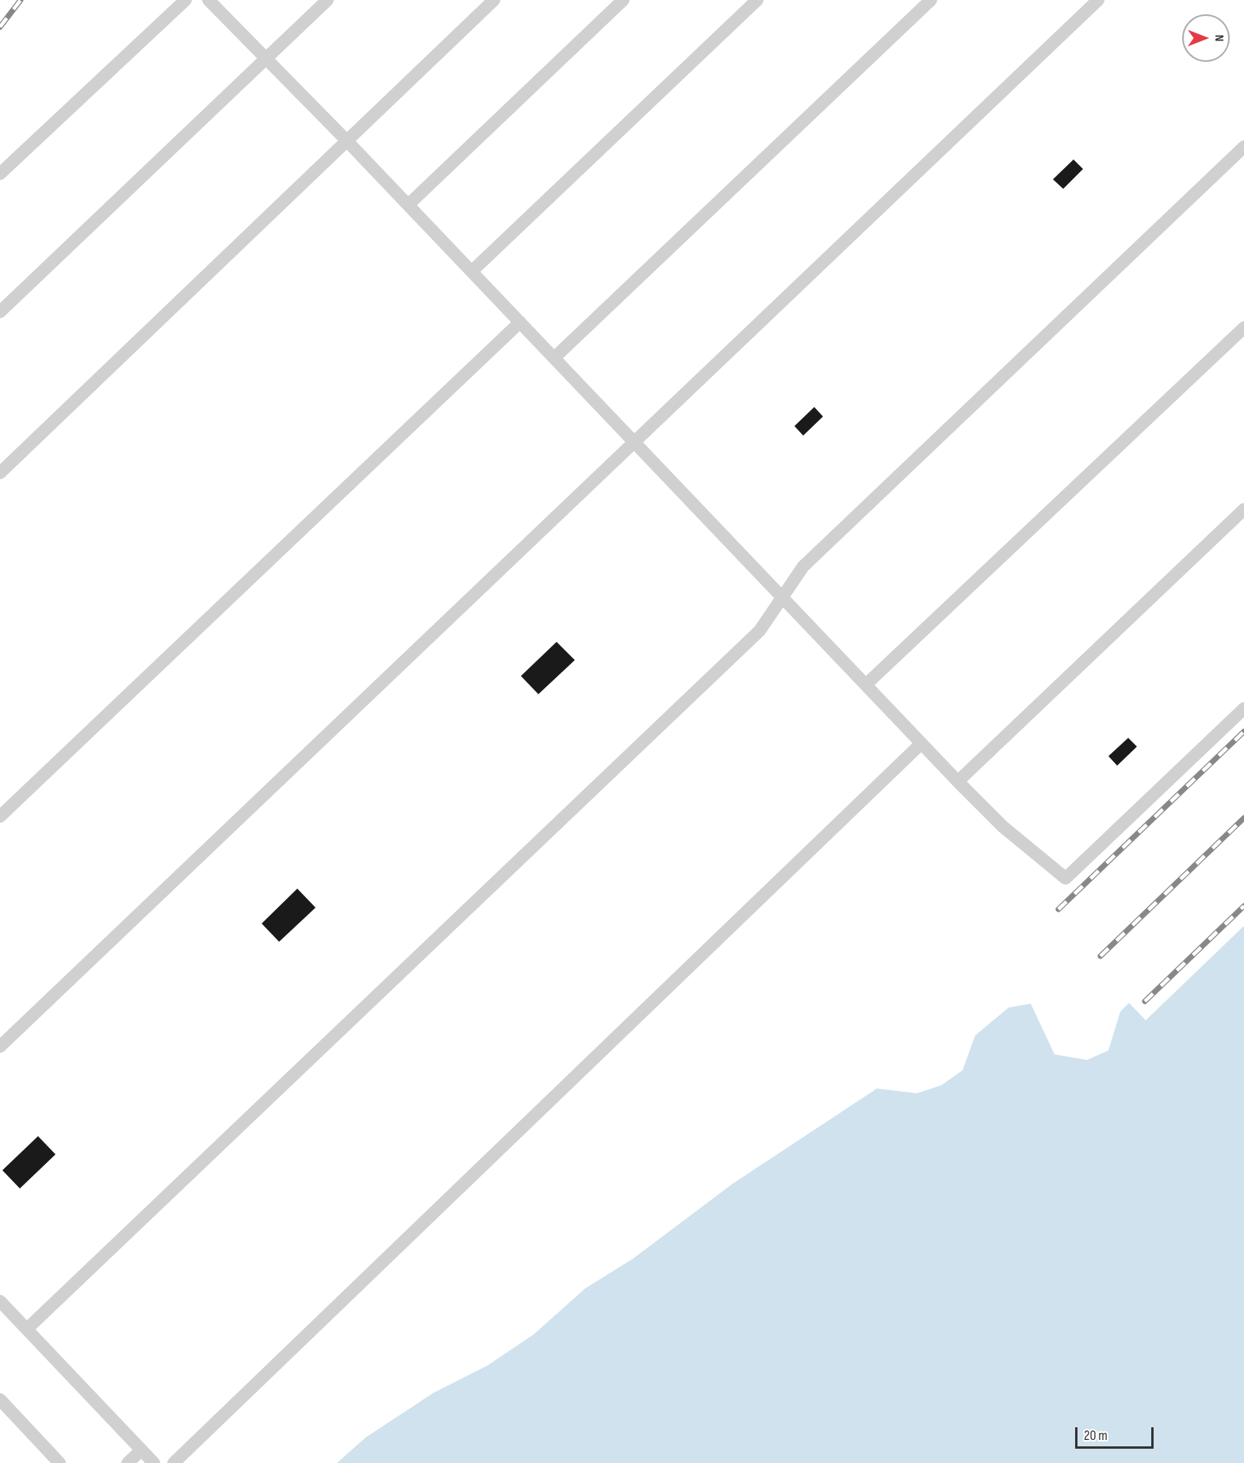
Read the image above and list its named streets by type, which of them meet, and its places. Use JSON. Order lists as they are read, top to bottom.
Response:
{
  "scale_bar": "20 m",
  "north": "right"
}
